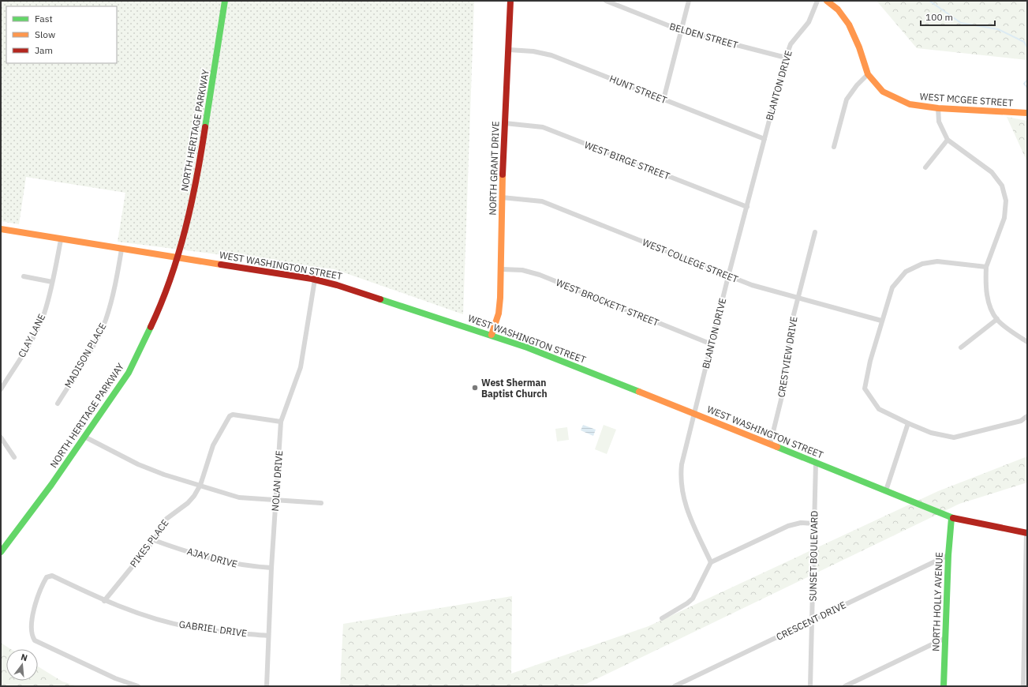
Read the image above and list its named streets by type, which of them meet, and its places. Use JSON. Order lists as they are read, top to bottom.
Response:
{
  "streets": {
    "street": [
      "BELDEN STREET",
      "BLANTON DRIVE",
      "HUNT STREET",
      "WEST MCGEE STREET",
      "NORTH HERITAGE PARKWAY",
      "WEST BIRGE STREET",
      "NORTH GRANT DRIVE",
      "WEST COLLEGE STREET",
      "WEST WASHINGTON STREET",
      "WEST BROCKETT STREET",
      "CLAY LANE",
      "MADISON PLACE",
      "CRESTVIEW DRIVE",
      "NOLAN DRIVE",
      "PIKES PLACE",
      "SUNSET BOULEVARD",
      "AJAY DRIVE",
      "NORTH HOLLY AVENUE",
      "CRESCENT DRIVE",
      "GABRIEL DRIVE"
    ]
  },
  "crossings": [
    ["BELDEN STREET", "BLANTON DRIVE"],
    ["BLANTON DRIVE", "HUNT STREET"],
    ["BLANTON DRIVE", "WEST BIRGE STREET"],
    ["BLANTON DRIVE", "WEST COLLEGE STREET"],
    ["BLANTON DRIVE", "WEST WASHINGTON STREET"],
    ["BLANTON DRIVE", "WEST BROCKETT STREET"],
    ["HUNT STREET", "NORTH GRANT DRIVE"],
    ["NORTH HERITAGE PARKWAY", "WEST WASHINGTON STREET"],
    ["WEST BIRGE STREET", "NORTH GRANT DRIVE"],
    ["NORTH GRANT DRIVE", "WEST COLLEGE STREET"],
    ["NORTH GRANT DRIVE", "WEST WASHINGTON STREET"],
    ["NORTH GRANT DRIVE", "WEST BROCKETT STREET"],
    ["WEST COLLEGE STREET", "CRESTVIEW DRIVE"],
    ["WEST WASHINGTON STREET", "CLAY LANE"],
    ["WEST WASHINGTON STREET", "MADISON PLACE"],
    ["WEST WASHINGTON STREET", "CRESTVIEW DRIVE"],
    ["WEST WASHINGTON STREET", "NOLAN DRIVE"],
    ["WEST WASHINGTON STREET", "SUNSET BOULEVARD"],
    ["WEST WASHINGTON STREET", "NORTH HOLLY AVENUE"],
    ["NOLAN DRIVE", "PIKES PLACE"],
    ["NOLAN DRIVE", "AJAY DRIVE"],
    ["NOLAN DRIVE", "GABRIEL DRIVE"],
    ["PIKES PLACE", "AJAY DRIVE"],
    ["PIKES PLACE", "GABRIEL DRIVE"],
    ["SUNSET BOULEVARD", "CRESCENT DRIVE"],
    ["NORTH HOLLY AVENUE", "CRESCENT DRIVE"]
  ],
  "places": ["West Sherman Baptist Church"],
  "legend": ["Fast", "Slow", "Jam"],
  "scale_bar": "100 m",
  "north": "top"
}
